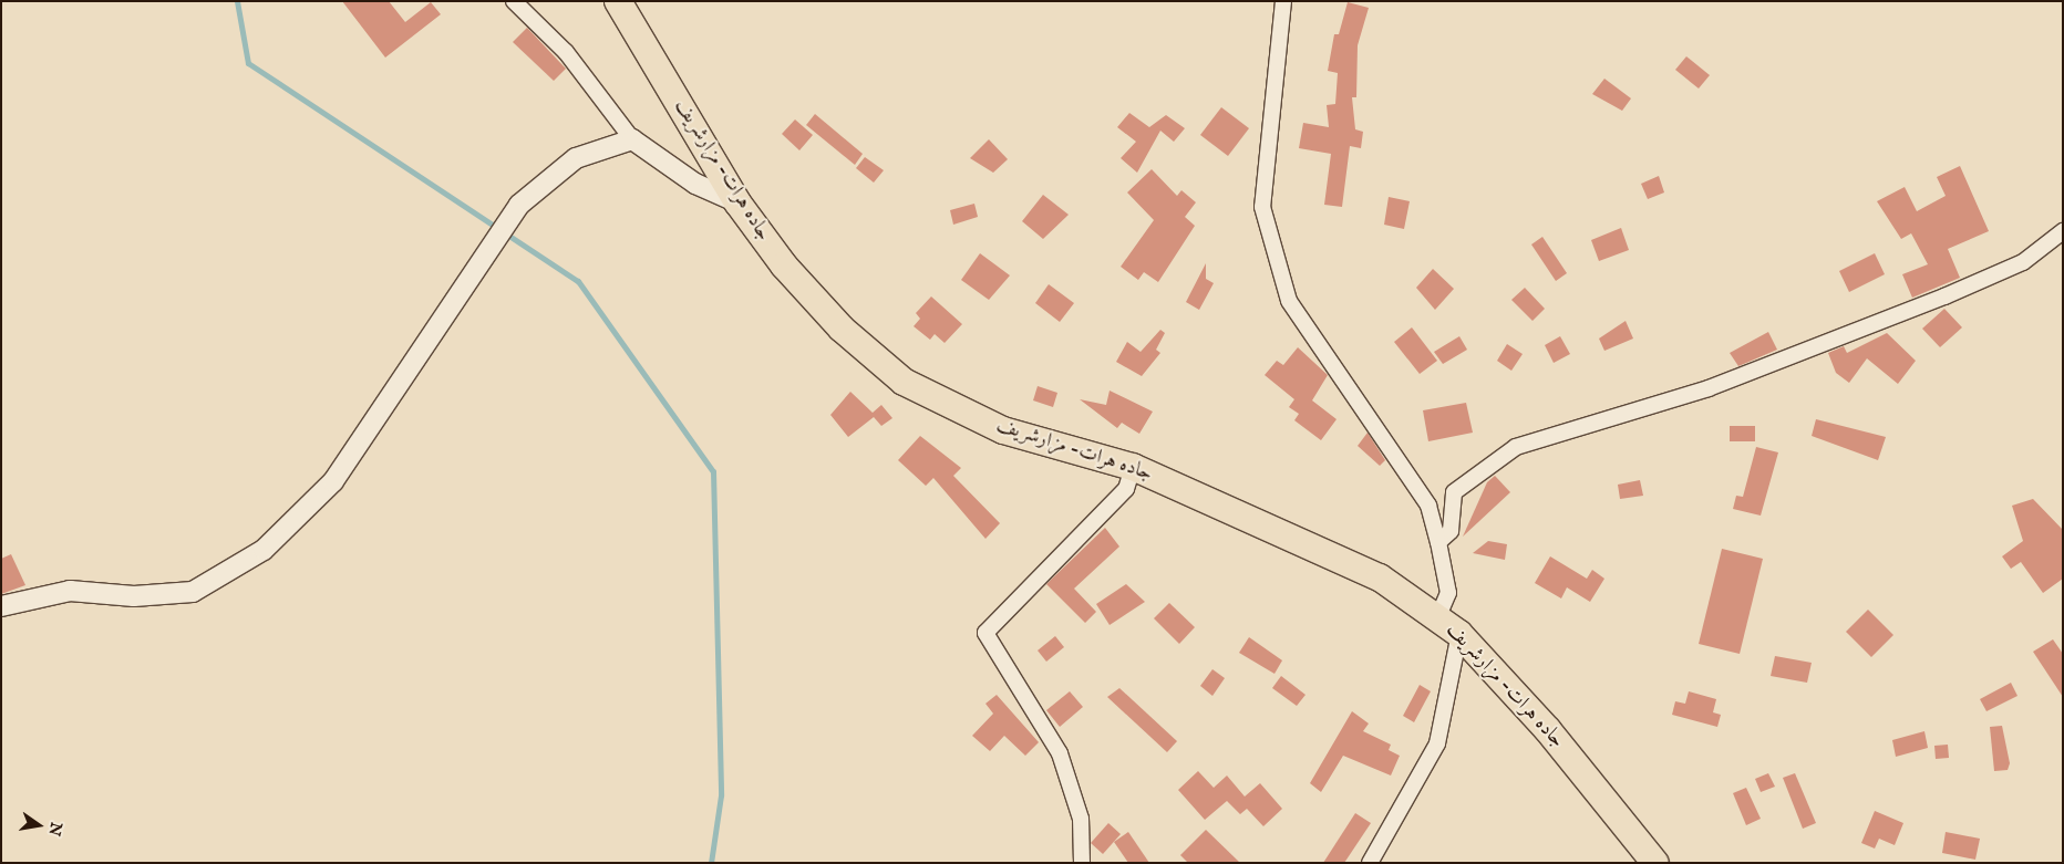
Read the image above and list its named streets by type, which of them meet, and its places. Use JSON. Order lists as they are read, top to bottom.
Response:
{
  "streets": {
    "highway": ["جاده هرات- مزارشریف"]
  },
  "north": "right"
}
